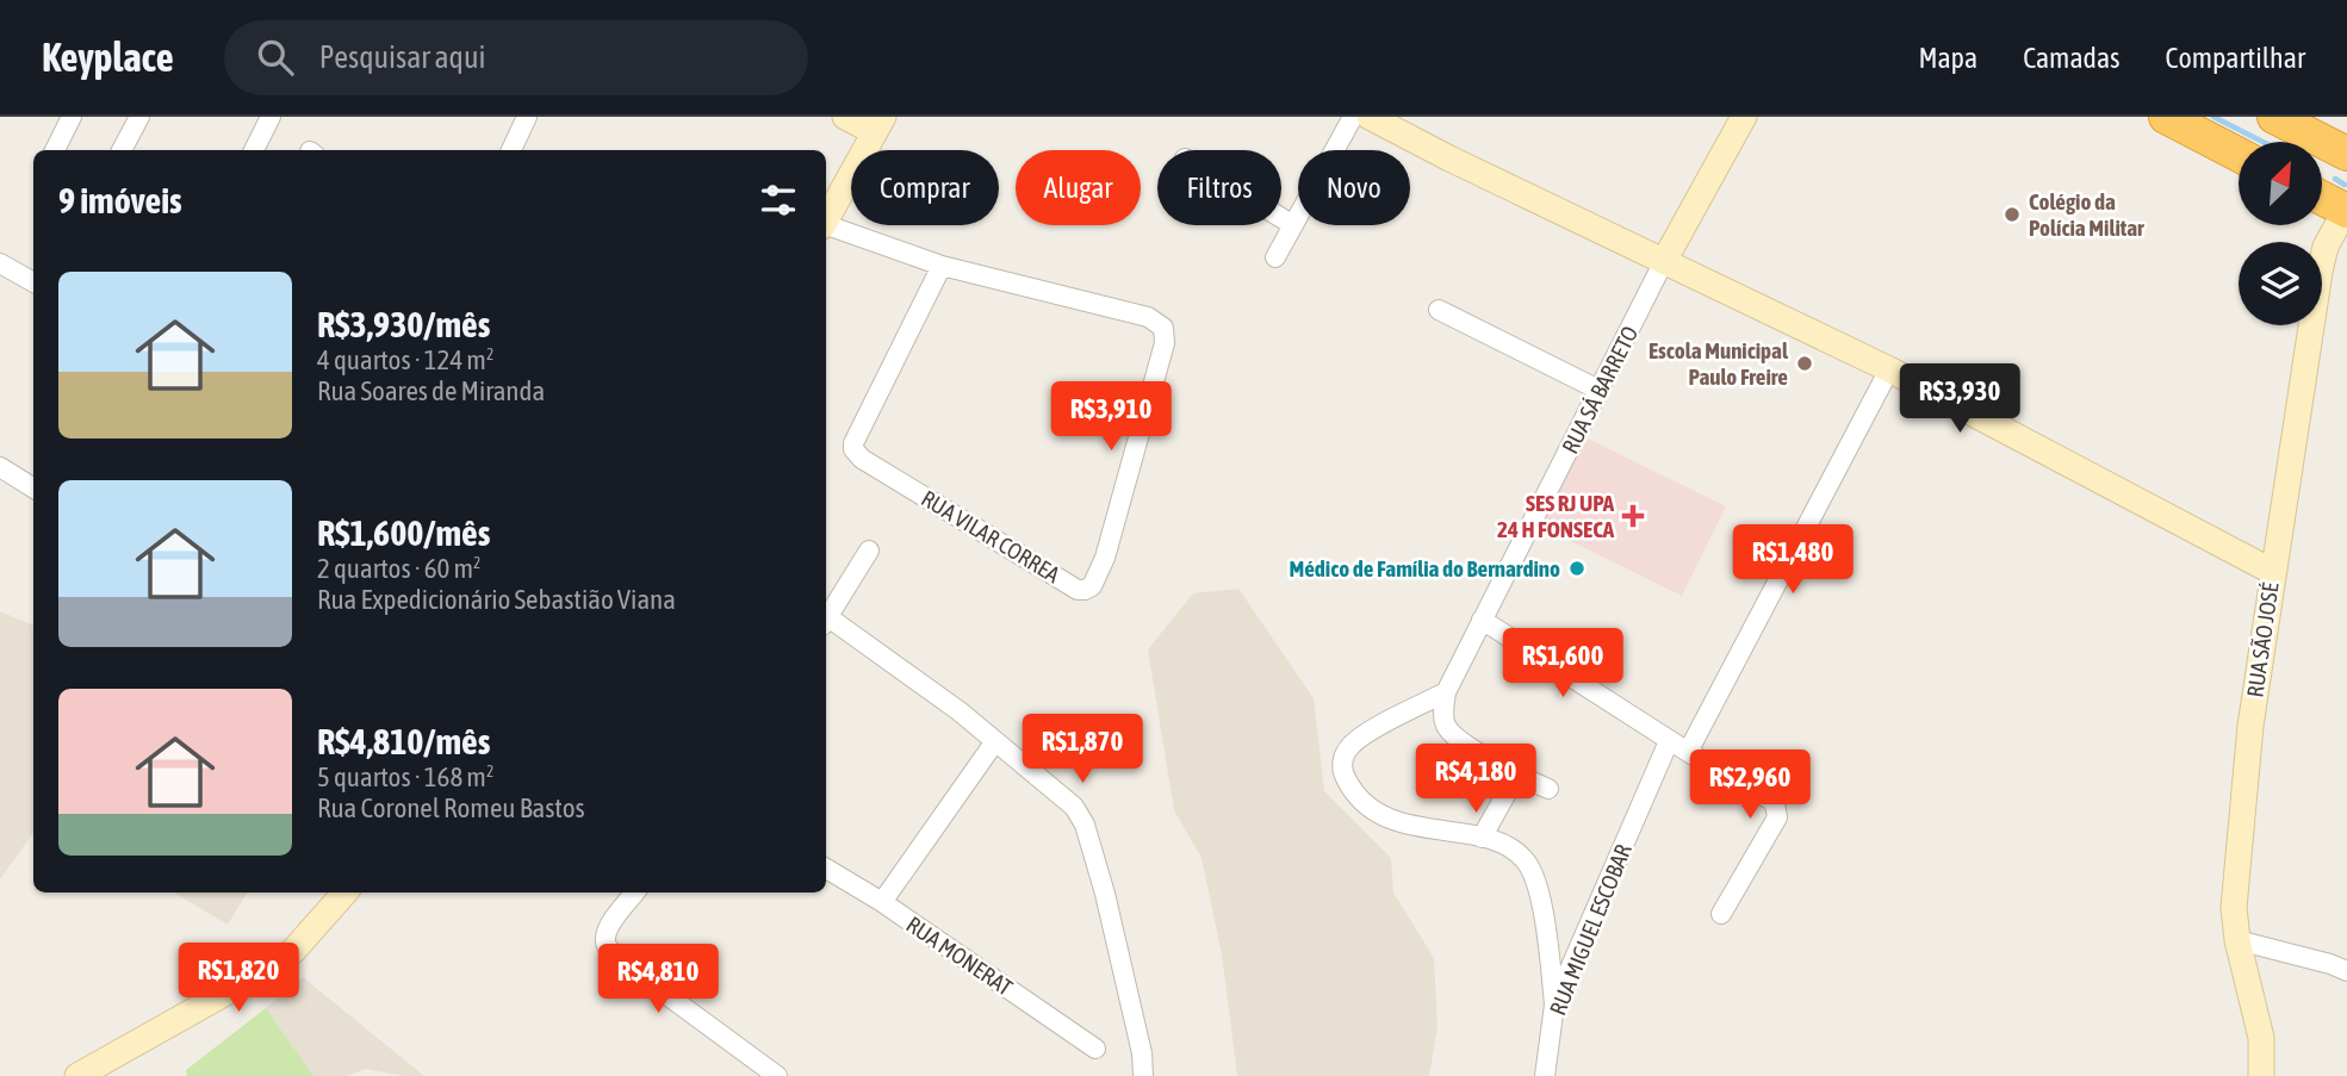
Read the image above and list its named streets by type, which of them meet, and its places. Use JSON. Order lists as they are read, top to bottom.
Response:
{
  "streets": {
    "street": [
      "RUA SÁ BARRETO",
      "RUA VILAR CORREA",
      "RUA SÃO JOSÉ",
      "RUA MIGUEL ESCOBAR",
      "RUA MONERAT"
    ]
  },
  "places": {
    "other": ["Colégio da Polícia Militar", "Escola Municipal Paulo Freire", "Médico de Família do Bernardino"],
    "health": ["SES RJ UPA 24 H FONSECA"]
  },
  "north": "top right",
  "page": {
    "header": "Keyplace",
    "search": "Pesquisar aqui",
    "nav": ["Mapa", "Camadas", "Compartilhar"],
    "chip": [
      "Comprar",
      "Alugar",
      "Filtros",
      "Novo"
    ],
    "heading": "9 imóveis",
    "list": [
      {
        "name": "R$3,930/mês",
        "note": "4 quartos · 124 m² · Rua Soares de Miranda"
      },
      {
        "name": "R$1,600/mês",
        "note": "2 quartos · 60 m² · Rua Expedicionário Sebastião Viana"
      },
      {
        "name": "R$4,810/mês",
        "note": "5 quartos · 168 m² · Rua Coronel Romeu Bastos"
      }
    ],
    "price": [
      "R$3,930",
      "R$3,910",
      "R$1,480",
      "R$1,600",
      "R$1,870",
      "R$4,180",
      "R$2,960",
      "R$1,820",
      "R$4,810"
    ]
  }
}
